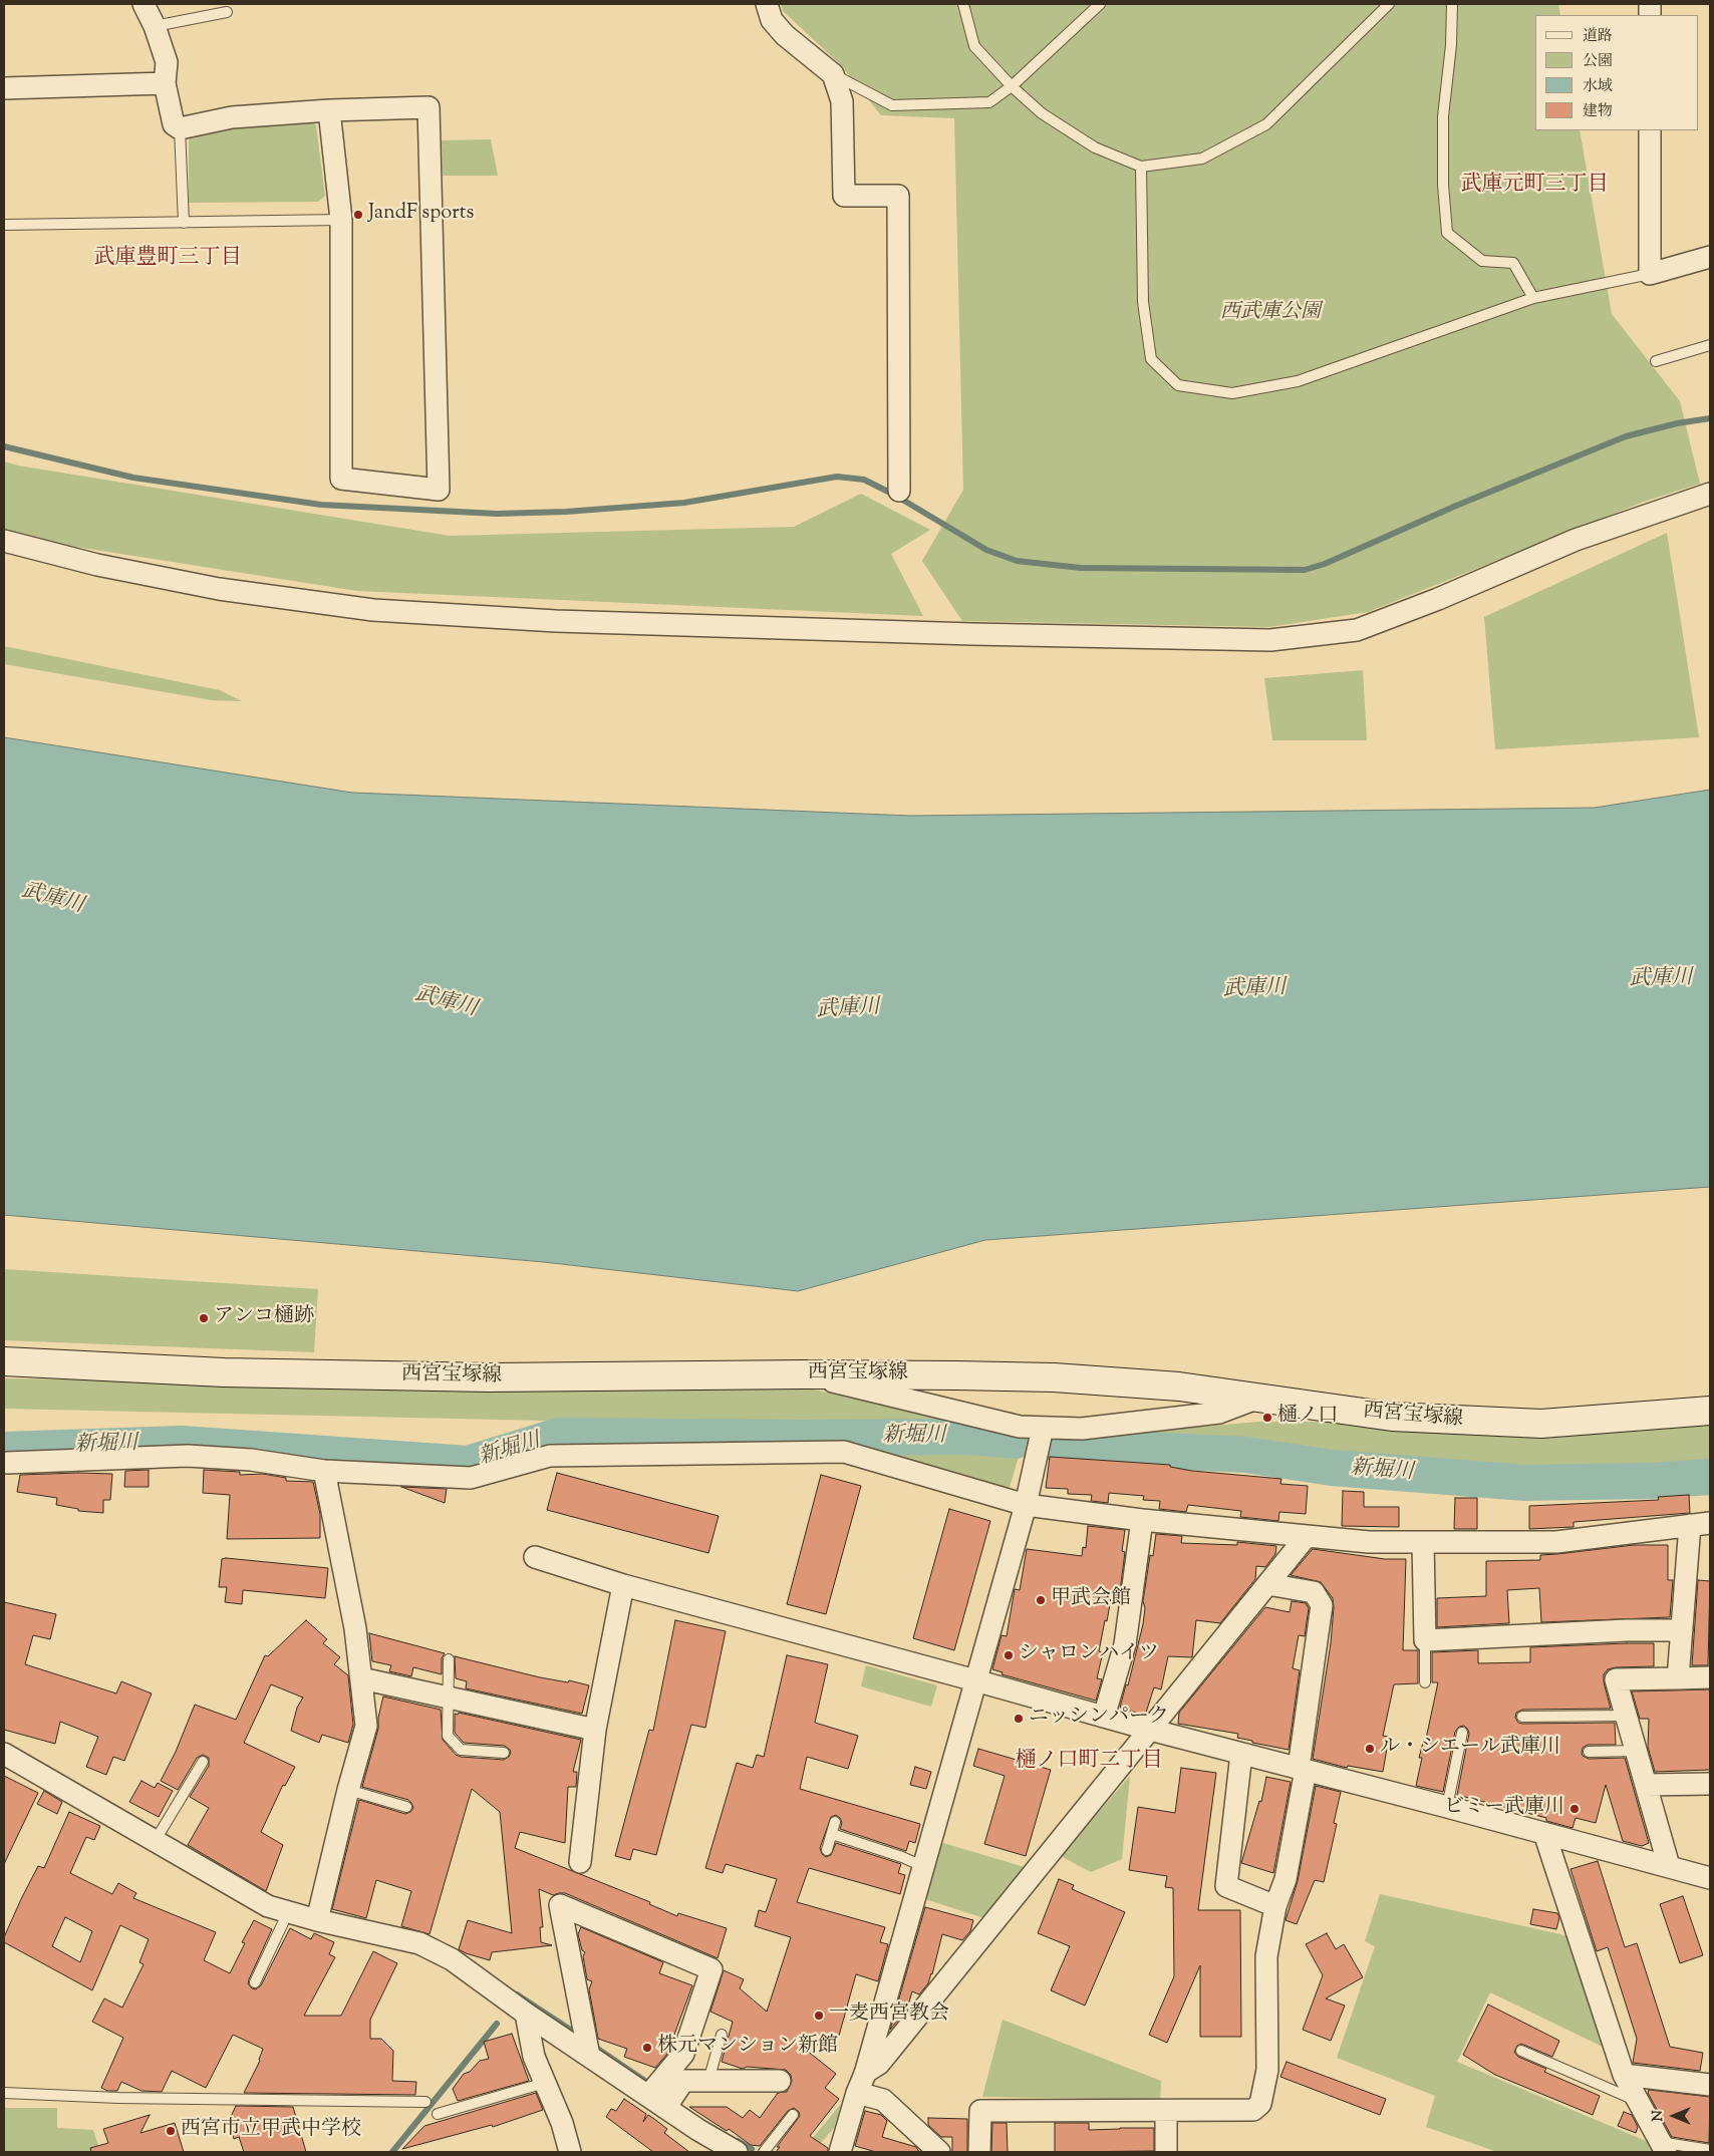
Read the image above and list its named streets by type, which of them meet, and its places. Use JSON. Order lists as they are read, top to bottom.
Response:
{
  "streets": {
    "main road": ["西宮宝塚線"]
  },
  "districts": ["武庫元町三丁目", "武庫豊町三丁目", "樋ノ口町二丁目"],
  "water": ["武庫川", "新堀川"],
  "parks": ["西武庫公園"],
  "places": [
    "JandF sports",
    "アンコ樋跡",
    "樋ノ口",
    "甲武会館",
    "シャロンハイツ",
    "ニッシンパーク",
    "ル・シエール武庫川",
    "ビミー武庫川",
    "一麦西宮教会",
    "株元マンション新館",
    "西宮市立甲武中学校"
  ],
  "legend": [
    "道路",
    "公園",
    "水域",
    "建物"
  ],
  "north": "left"
}
